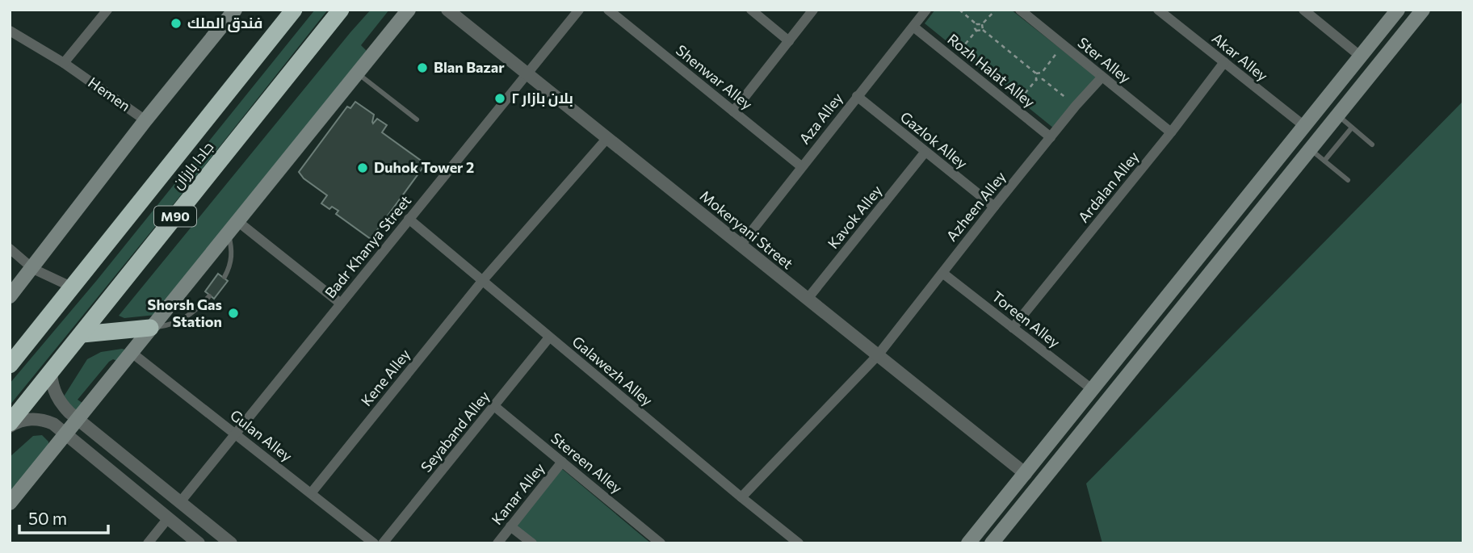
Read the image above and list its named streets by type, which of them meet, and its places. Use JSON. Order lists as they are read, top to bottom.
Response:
{
  "streets": {
    "highway": ["جادا بارزان", "M90"],
    "main road": ["Hemen"],
    "street": [
      "Akar Alley",
      "Ster Alley",
      "Rozh Halat Alley",
      "Shenwar Alley",
      "Aza Alley",
      "Gazlok Alley",
      "Ardalan Alley",
      "Azheen Alley",
      "Kavok Alley",
      "Mokeryani Street",
      "Badr Khanya Street",
      "Toreen Alley",
      "Galawezh Alley",
      "Kene Alley",
      "Seyaband Alley",
      "Gulan Alley",
      "Stereen Alley",
      "Kanar Alley"
    ]
  },
  "crossings": [
    ["Akar Alley", "Ardalan Alley"],
    ["Ster Alley", "Ardalan Alley"],
    ["Ster Alley", "Azheen Alley"],
    ["Rozh Halat Alley", "Aza Alley"],
    ["Rozh Halat Alley", "Azheen Alley"],
    ["Shenwar Alley", "Aza Alley"],
    ["Aza Alley", "Gazlok Alley"],
    ["Aza Alley", "Mokeryani Street"],
    ["Gazlok Alley", "Azheen Alley"],
    ["Gazlok Alley", "Kavok Alley"],
    ["Ardalan Alley", "Toreen Alley"],
    ["Azheen Alley", "Mokeryani Street"],
    ["Azheen Alley", "Toreen Alley"],
    ["Azheen Alley", "Galawezh Alley"],
    ["Kavok Alley", "Mokeryani Street"],
    ["Mokeryani Street", "Badr Khanya Street"],
    ["Mokeryani Street", "Kene Alley"],
    ["Badr Khanya Street", "Galawezh Alley"],
    ["Badr Khanya Street", "Gulan Alley"],
    ["Galawezh Alley", "Kene Alley"],
    ["Galawezh Alley", "Seyaband Alley"],
    ["Kene Alley", "Gulan Alley"],
    ["Seyaband Alley", "Stereen Alley"],
    ["Stereen Alley", "Kanar Alley"]
  ],
  "places": [
    "فندق الملك",
    "Blan Bazar",
    "بلان بازار ٢",
    "Duhok Tower 2",
    "Shorsh Gas Station"
  ],
  "scale_bar": "50 m"
}
